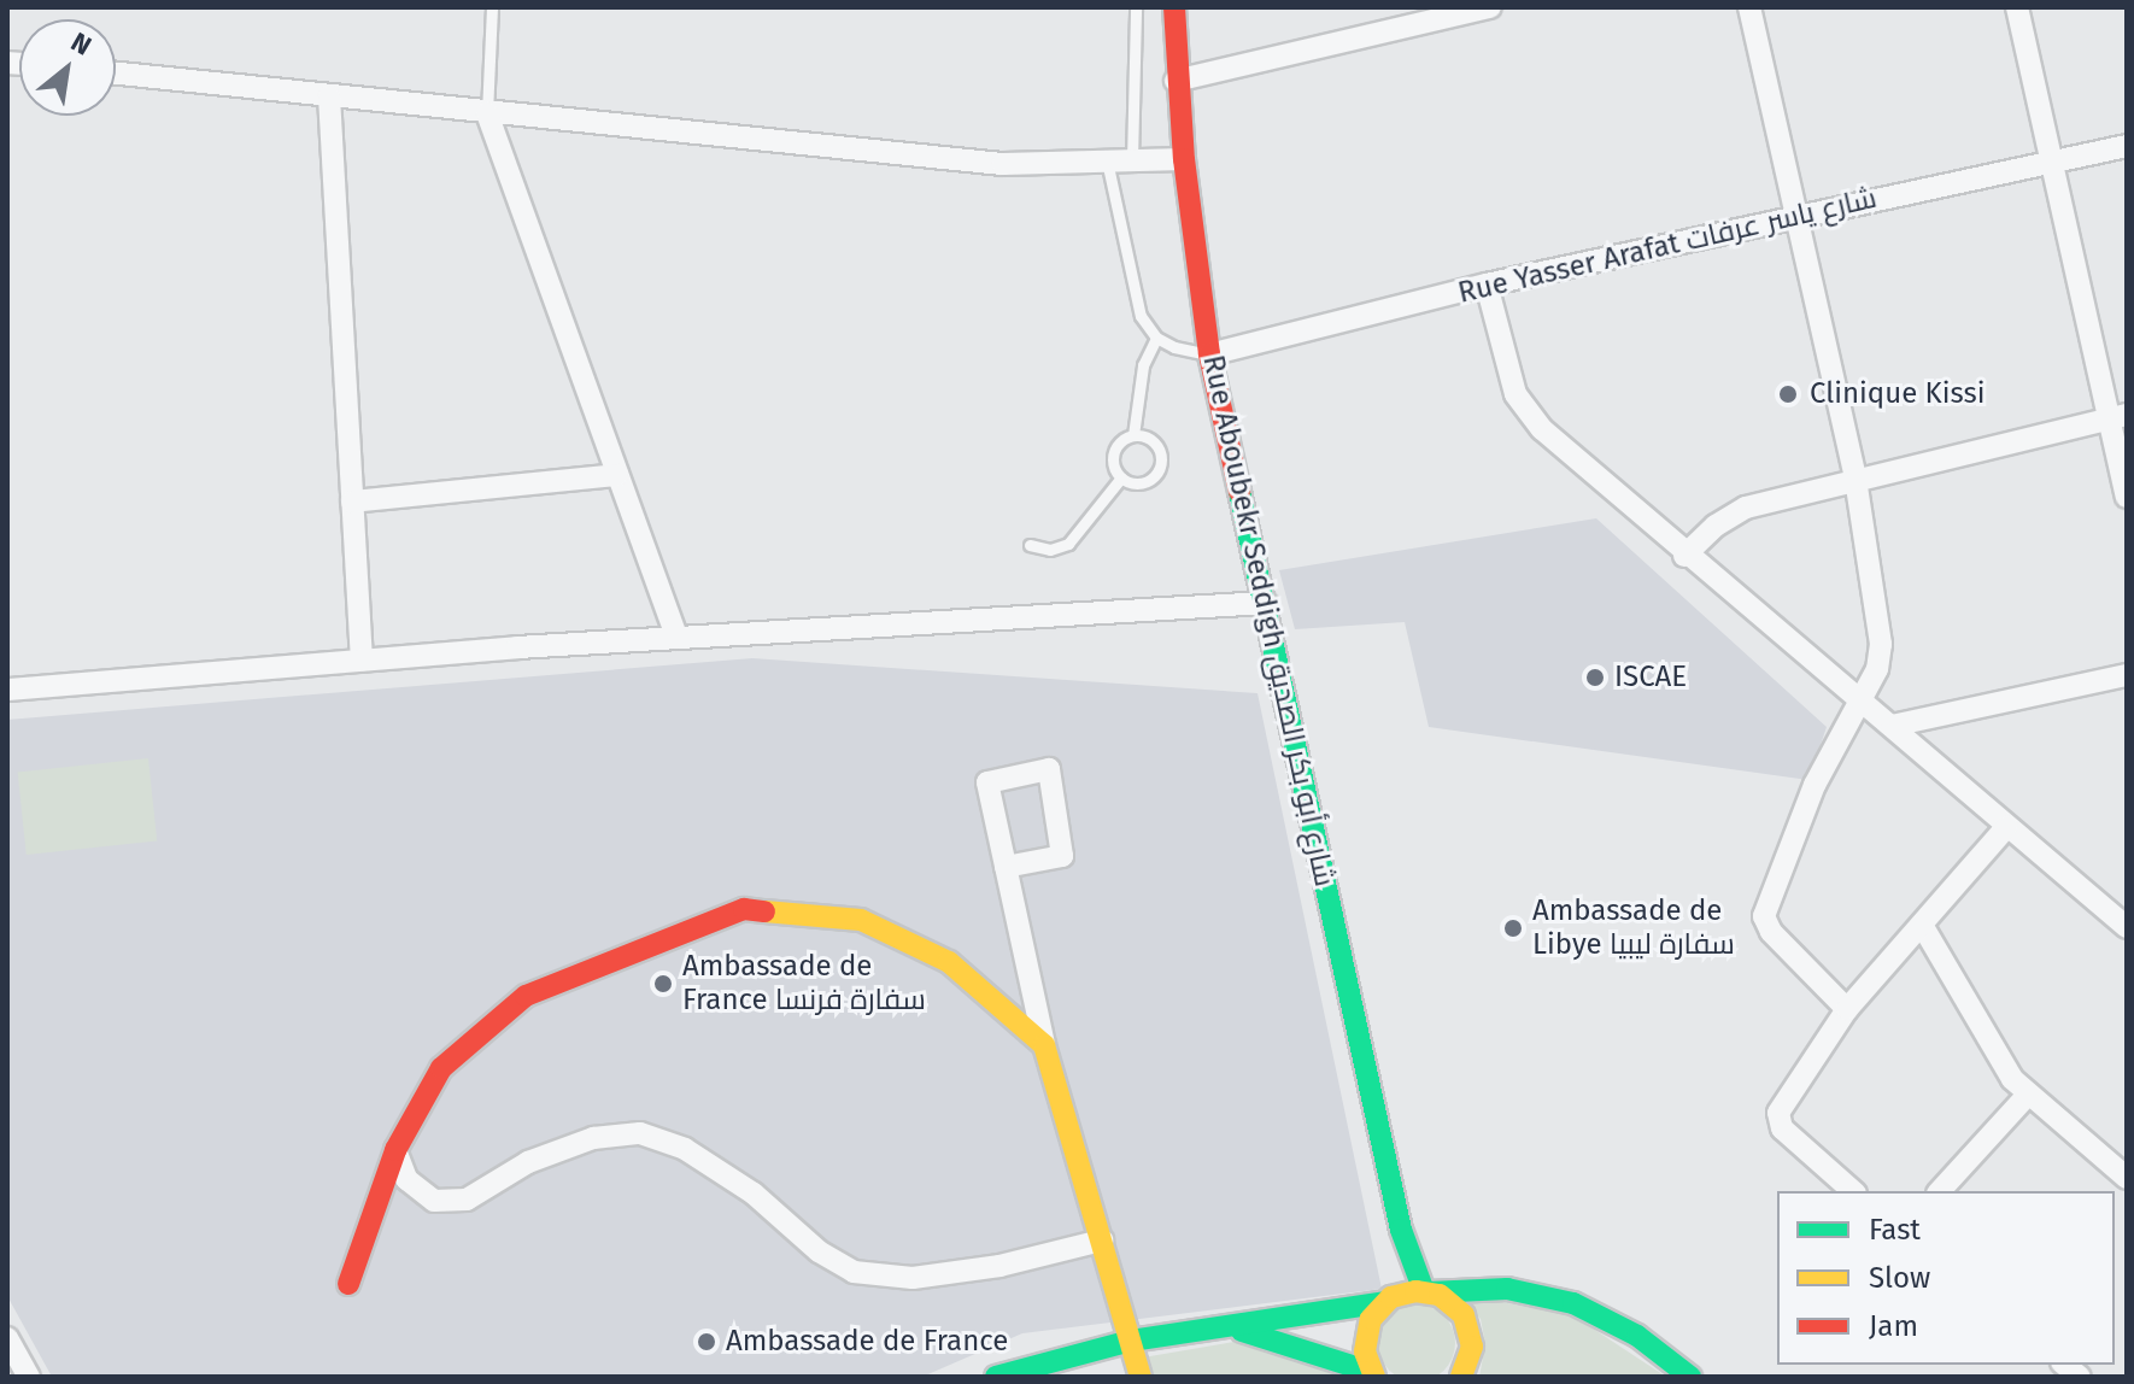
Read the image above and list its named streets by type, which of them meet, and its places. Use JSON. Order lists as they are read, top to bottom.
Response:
{
  "streets": {
    "street": ["Rue Yasser Arafat شارع ياسر عرفات", "Rue Aboubekr Seddigh شارع أبو بكر الصديق"]
  },
  "crossings": [
    ["Rue Yasser Arafat شارع ياسر عرفات", "Rue Aboubekr Seddigh شارع أبو بكر الصديق"]
  ],
  "places": [
    "Clinique Kissi",
    "ISCAE",
    "Ambassade de Libye سفارة ليبيا",
    "Ambassade de France سفارة فرنسا",
    "Ambassade de France"
  ],
  "legend": ["Fast", "Slow", "Jam"],
  "north": "top right"
}
